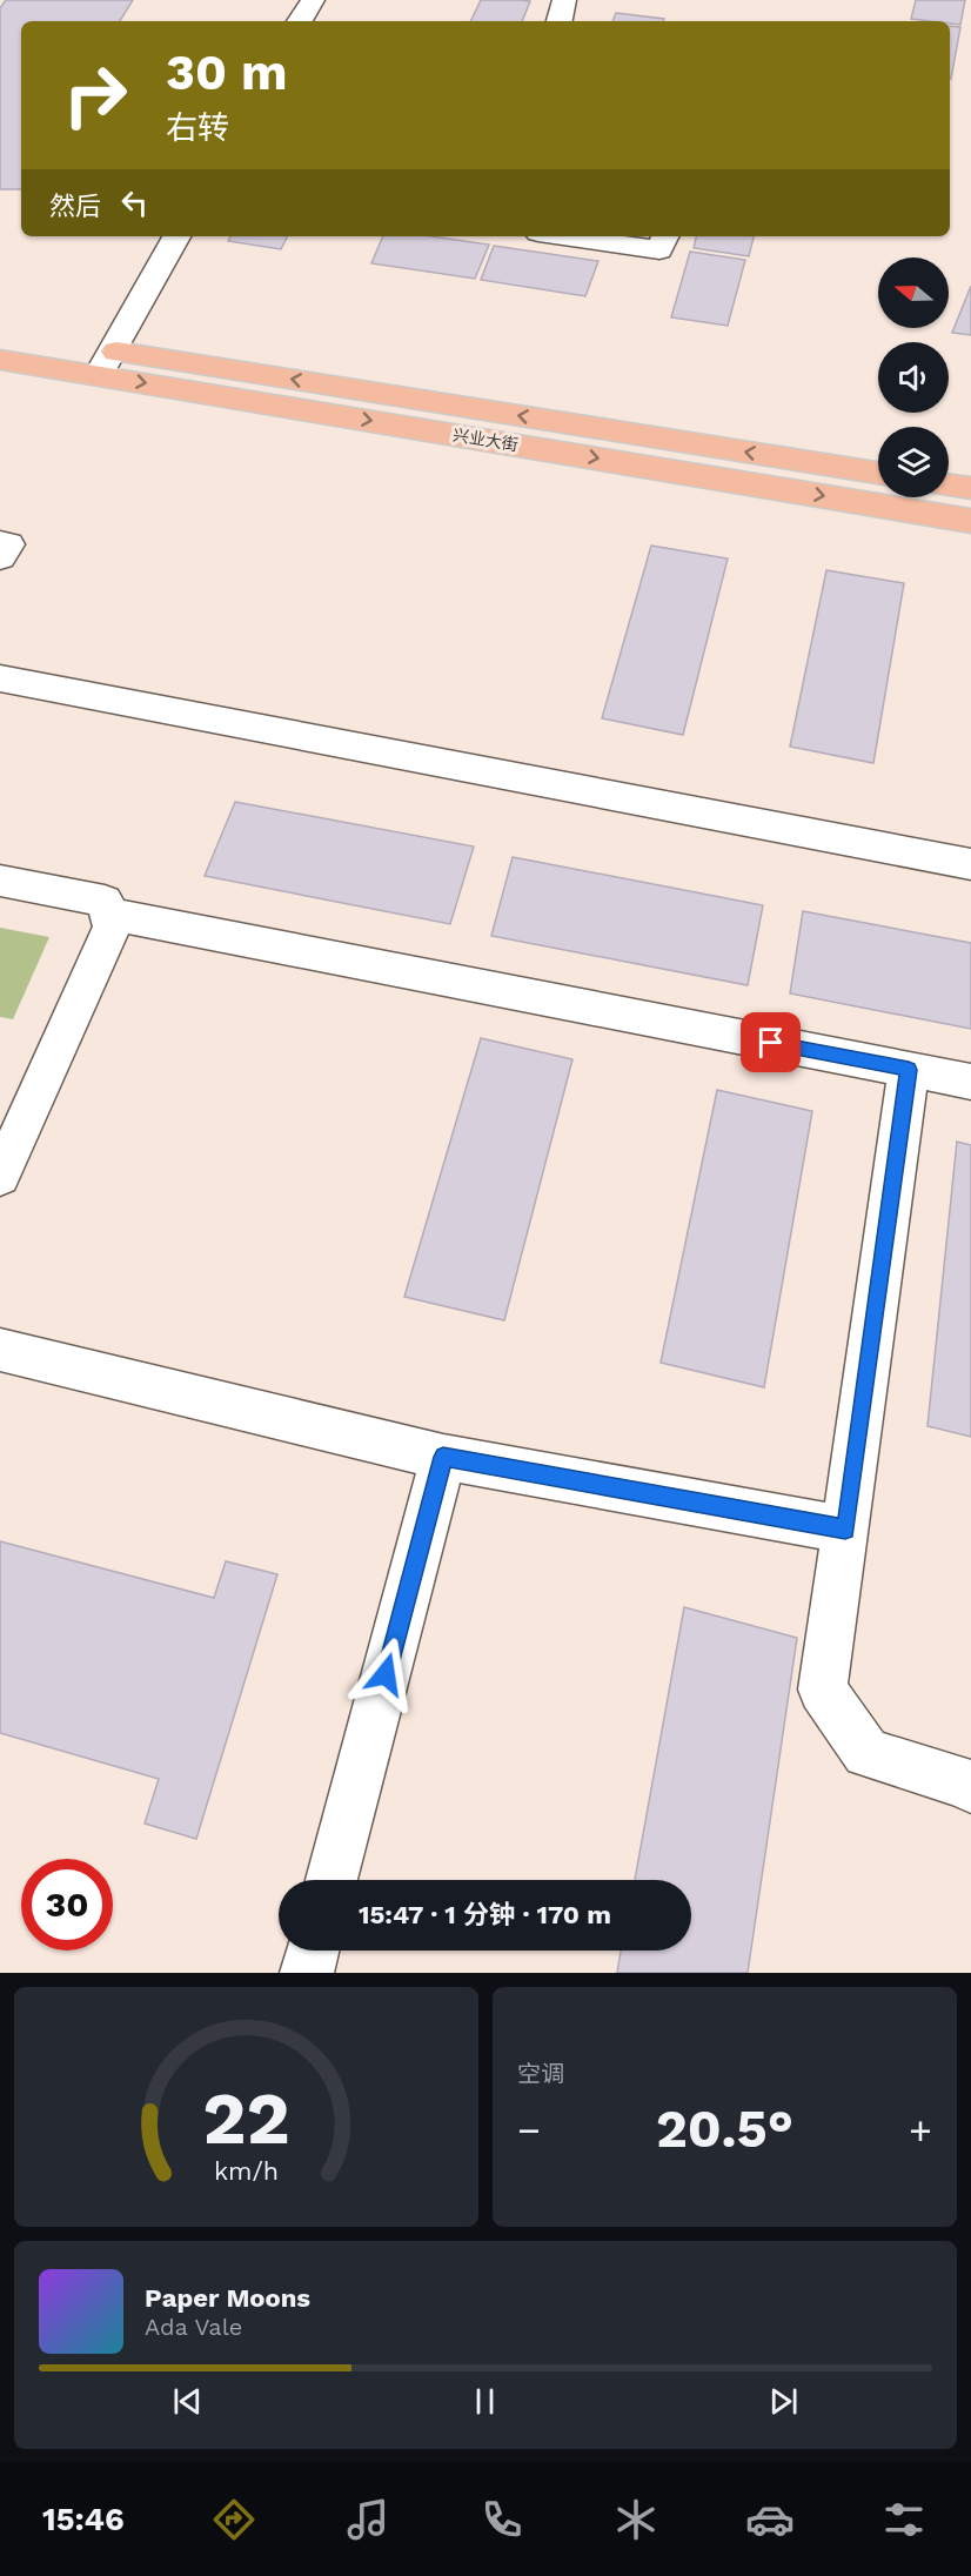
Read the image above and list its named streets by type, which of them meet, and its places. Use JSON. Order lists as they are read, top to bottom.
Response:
{
  "streets": {
    "main road": ["兴业大街"]
  },
  "north": "left",
  "page": {
    "turn": ["30 m", "右转"],
    "then": "然后",
    "limit": "30",
    "trip": "15:47 · 1 分钟 · 170 m",
    "tile": "空调",
    "heat": ["−", "20.5°", "+"],
    "song": ["Paper Moons", "Ada Vale"],
    "tabs": "15:46",
    "gauge": ["22", "km/h"]
  }
}
